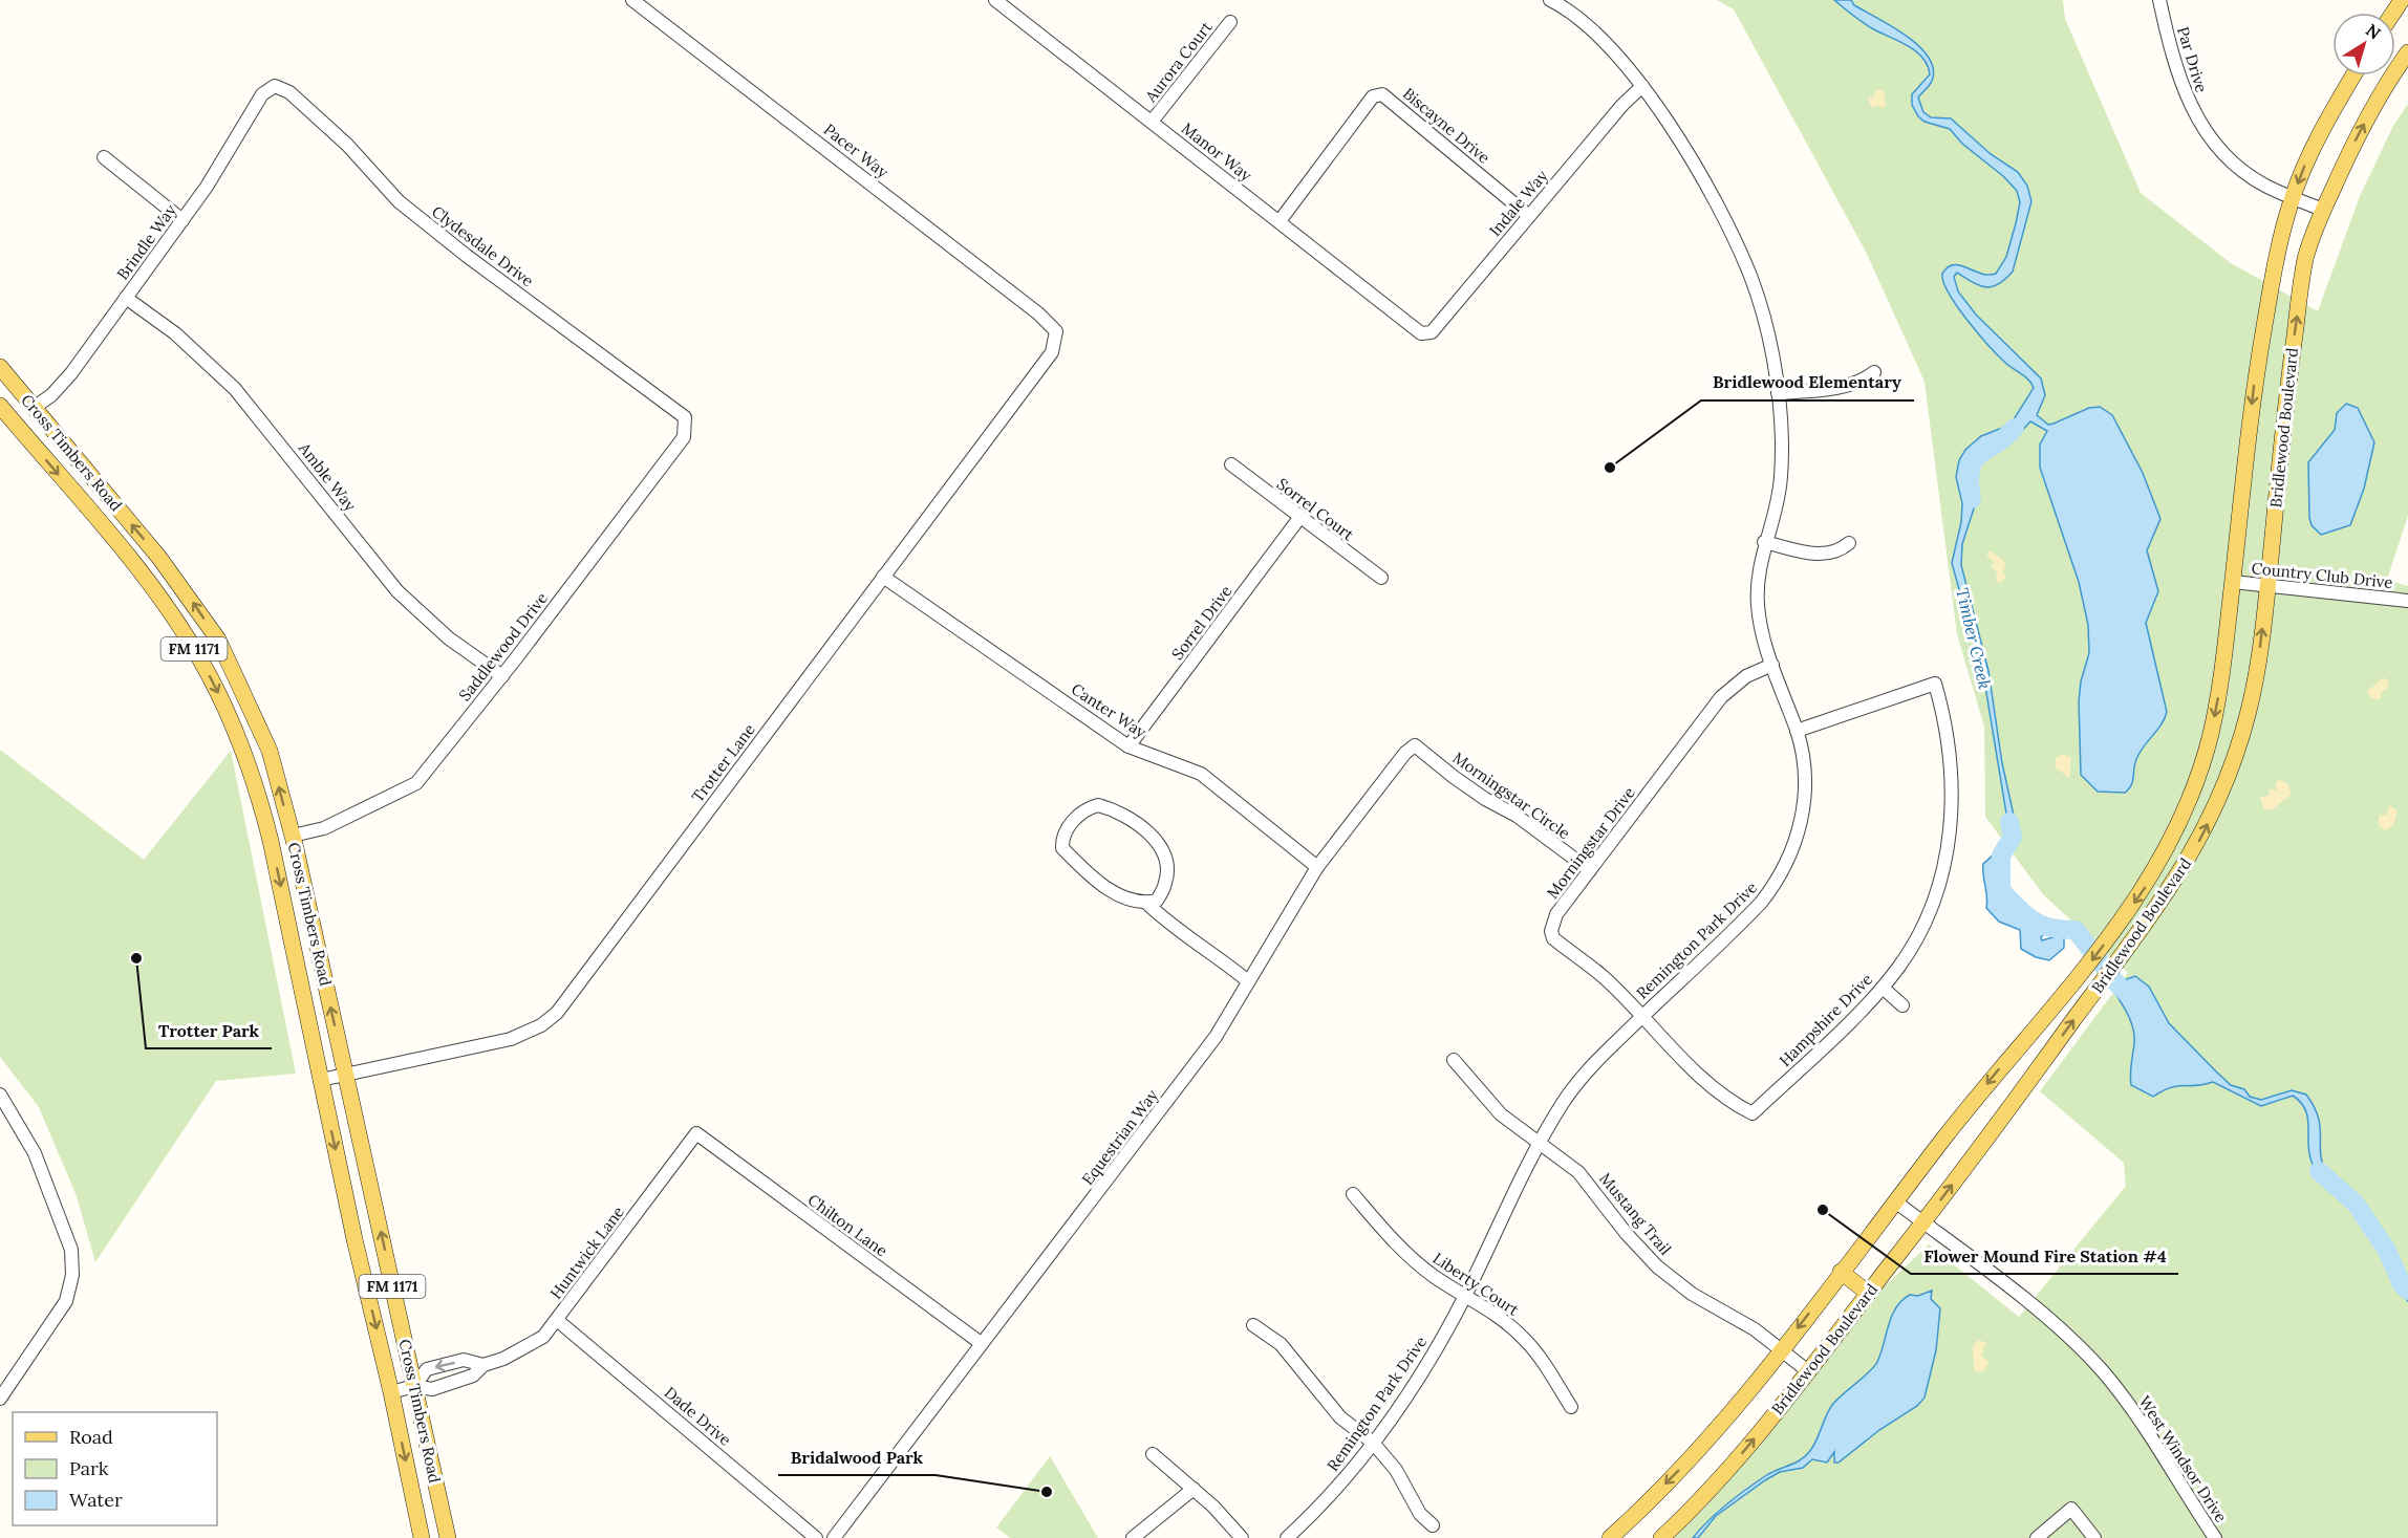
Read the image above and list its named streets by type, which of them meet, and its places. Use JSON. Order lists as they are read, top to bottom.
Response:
{
  "streets": {
    "main road": ["Bridlewood Boulevard", "Cross Timbers Road", "FM 1171"],
    "street": [
      "Par Drive",
      "Aurora Court",
      "Biscayne Drive",
      "Pacer Way",
      "Manor Way",
      "Indale Way",
      "Brindle Way",
      "Clydesdale Drive",
      "Amble Way",
      "Sorrel Court",
      "Country Club Drive",
      "Sorrel Drive",
      "Saddlewood Drive",
      "Canter Way",
      "Trotter Lane",
      "Morningstar Circle",
      "Morningstar Drive",
      "Remington Park Drive",
      "Hampshire Drive",
      "Equestrian Way",
      "Mustang Trail",
      "Chilton Lane",
      "Huntwick Lane",
      "Liberty Court",
      "Dade Drive",
      "West Windsor Drive"
    ]
  },
  "crossings": [
    ["Par Drive", "Bridlewood Boulevard"],
    ["Aurora Court", "Manor Way"],
    ["Biscayne Drive", "Manor Way"],
    ["Biscayne Drive", "Indale Way"],
    ["Pacer Way", "Trotter Lane"],
    ["Manor Way", "Indale Way"],
    ["Indale Way", "Remington Park Drive"],
    ["Brindle Way", "Clydesdale Drive"],
    ["Brindle Way", "Cross Timbers Road"],
    ["Brindle Way", "Amble Way"],
    ["Clydesdale Drive", "Saddlewood Drive"],
    ["Bridlewood Boulevard", "Country Club Drive"],
    ["Bridlewood Boulevard", "Mustang Trail"],
    ["Bridlewood Boulevard", "West Windsor Drive"],
    ["Cross Timbers Road", "Saddlewood Drive"],
    ["Cross Timbers Road", "Trotter Lane"],
    ["Cross Timbers Road", "Huntwick Lane"],
    ["Amble Way", "Saddlewood Drive"],
    ["Sorrel Court", "Sorrel Drive"],
    ["Sorrel Drive", "Canter Way"],
    ["Canter Way", "Trotter Lane"],
    ["Canter Way", "Equestrian Way"],
    ["Morningstar Circle", "Morningstar Drive"],
    ["Morningstar Circle", "Equestrian Way"],
    ["Morningstar Drive", "Remington Park Drive"],
    ["Morningstar Drive", "Hampshire Drive"],
    ["Remington Park Drive", "Hampshire Drive"],
    ["Remington Park Drive", "Mustang Trail"],
    ["Remington Park Drive", "Liberty Court"],
    ["Equestrian Way", "Chilton Lane"],
    ["Chilton Lane", "Huntwick Lane"],
    ["Huntwick Lane", "Dade Drive"]
  ],
  "water": ["Timber Creek"],
  "places": [
    "Bridlewood Elementary",
    "Trotter Park",
    "Flower Mound Fire Station #4",
    "Bridalwood Park"
  ],
  "legend": ["Road", "Park", "Water"],
  "north": "top right"
}
